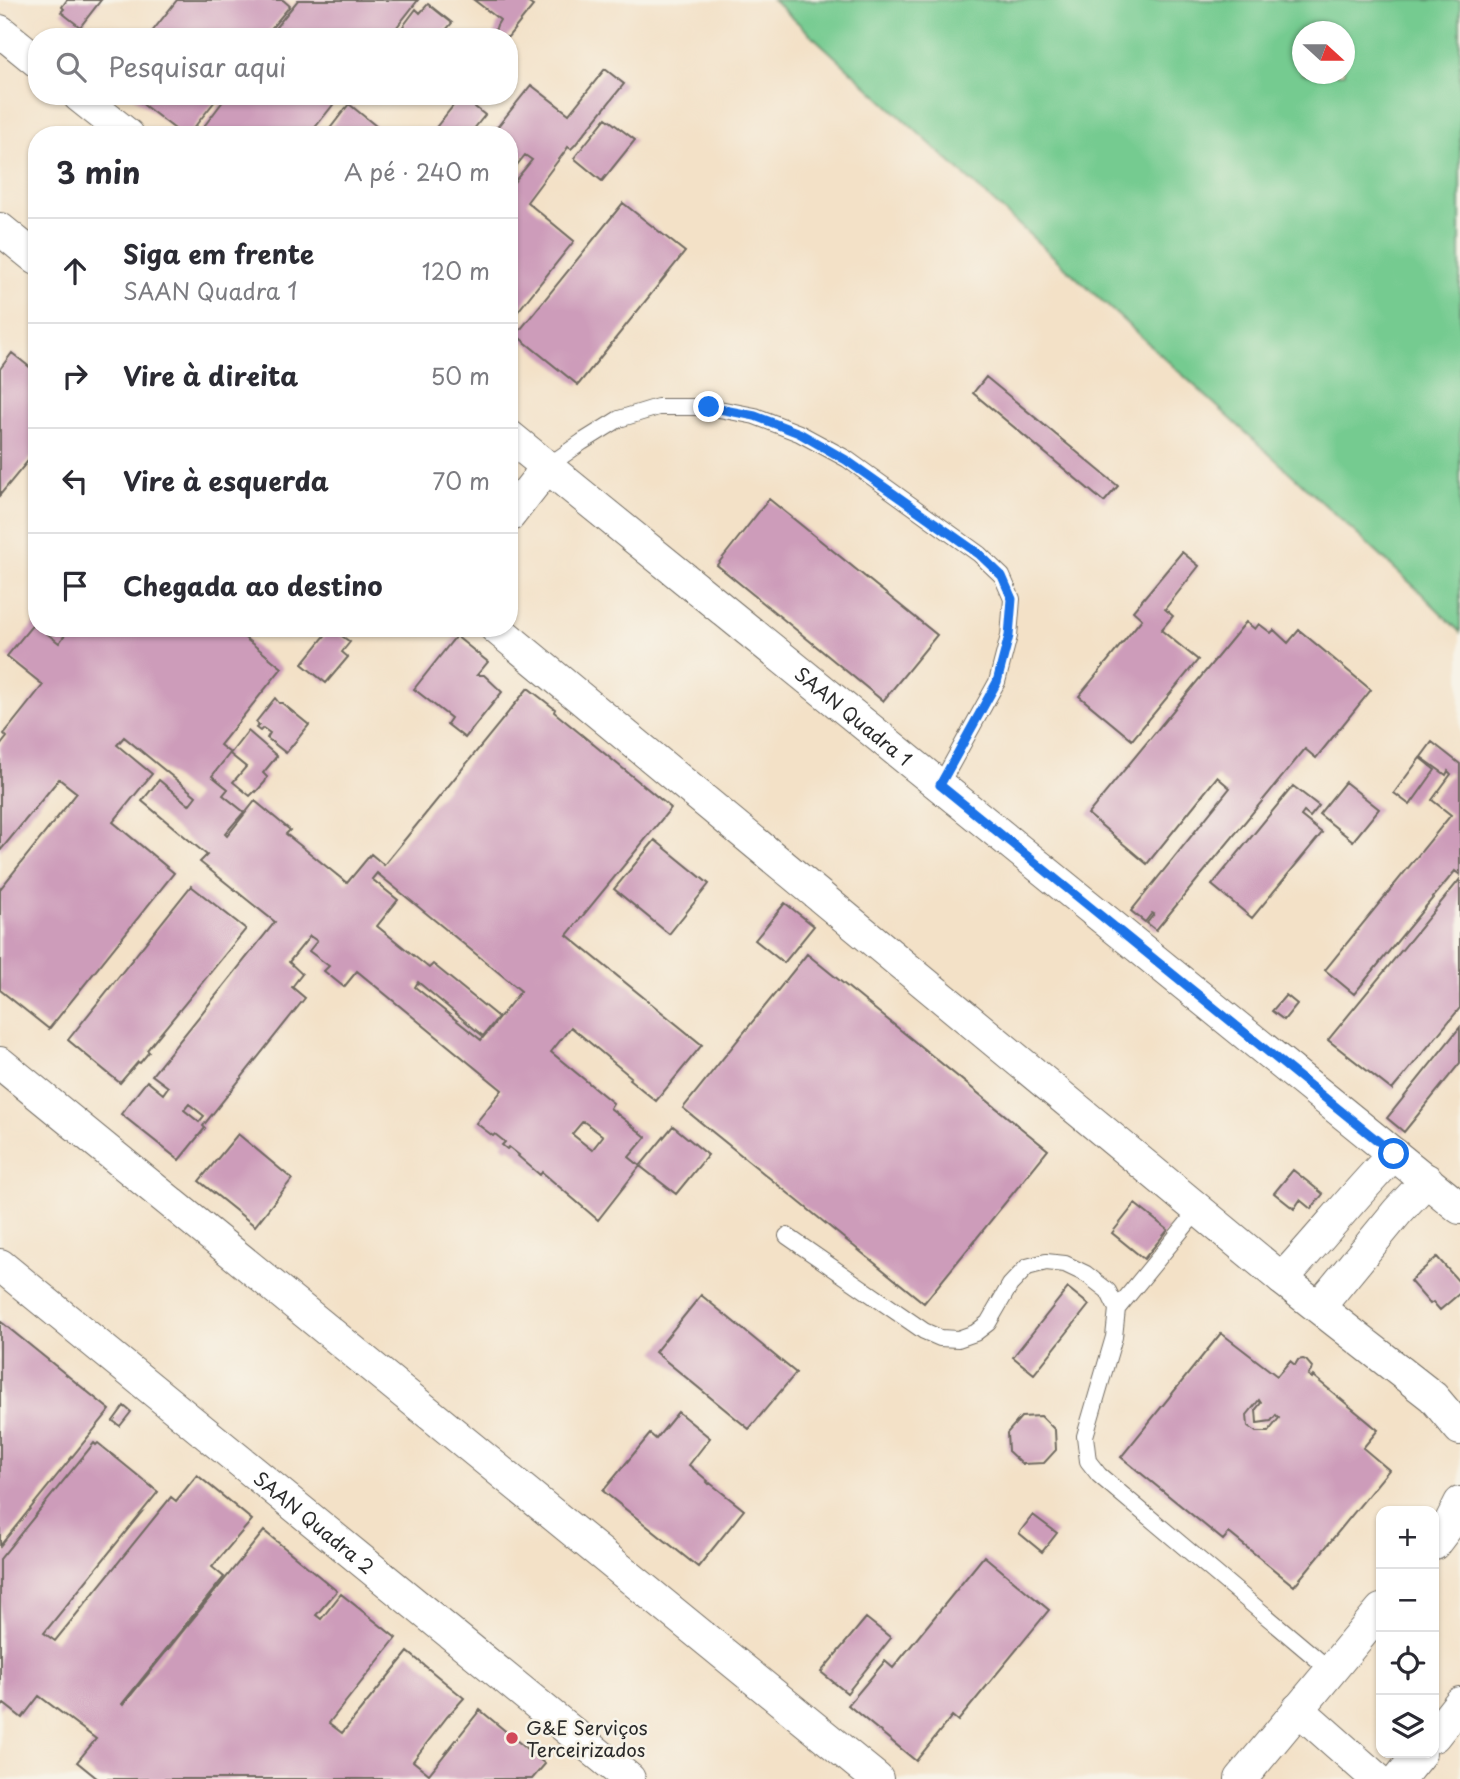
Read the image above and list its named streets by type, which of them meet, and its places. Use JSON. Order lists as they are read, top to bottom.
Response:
{
  "streets": {
    "street": ["SAAN Quadra 1", "SAAN Quadra 2"]
  },
  "places": ["G&E Serviços Terceirizados"],
  "north": "right",
  "page": {
    "search": "Pesquisar aqui",
    "heading": ["3 min", "A pé · 240 m"],
    "list": [
      ["Siga em frente", "SAAN Quadra 1", "120 m"],
      ["Vire à direita", "50 m"],
      ["Vire à esquerda", "70 m"],
      "Chegada ao destino"
    ],
    "map_buttons": ["+", "−"]
  }
}
